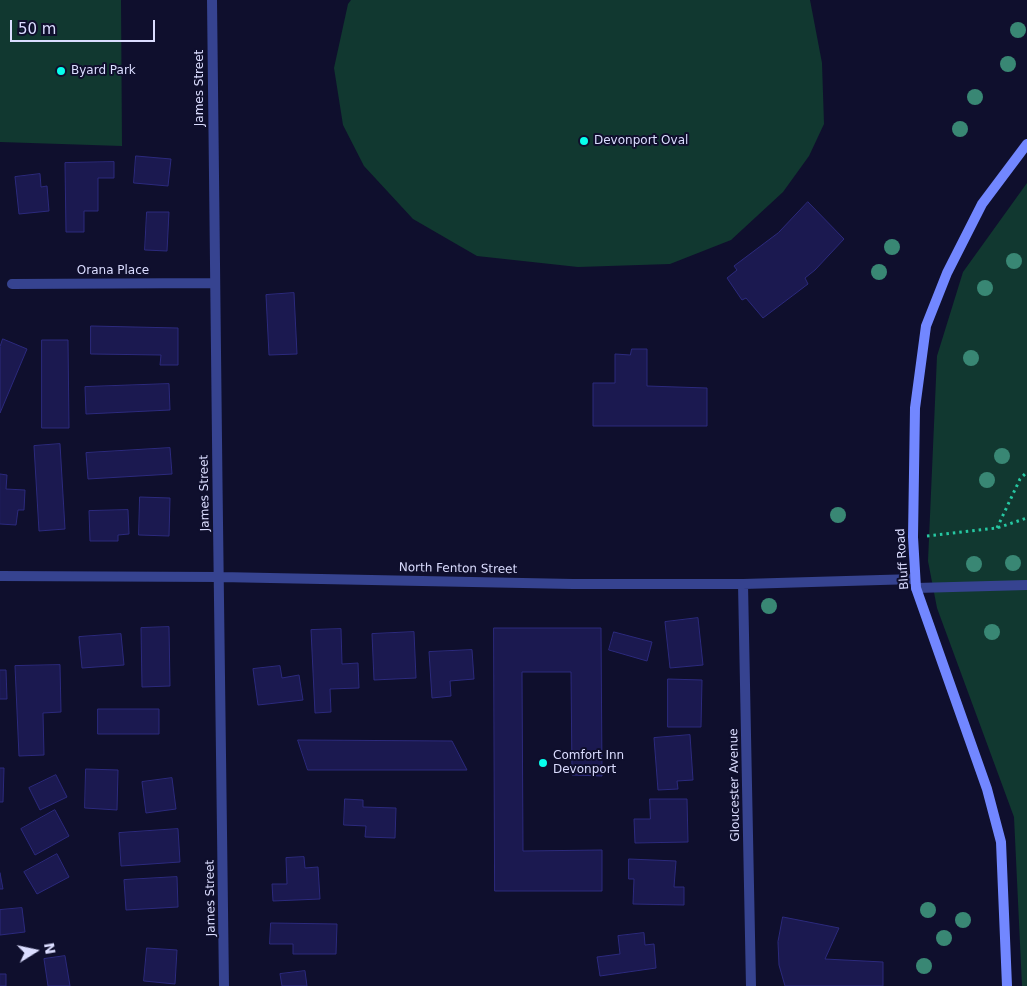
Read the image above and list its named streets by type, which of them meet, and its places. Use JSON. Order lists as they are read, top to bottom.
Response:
{
  "streets": {
    "street": [
      "James Street",
      "Orana Place",
      "Bluff Road",
      "North Fenton Street",
      "Gloucester Avenue"
    ]
  },
  "crossings": [
    ["James Street", "Orana Place"],
    ["James Street", "North Fenton Street"],
    ["Bluff Road", "North Fenton Street"],
    ["North Fenton Street", "Gloucester Avenue"]
  ],
  "places": ["Byard Park", "Devonport Oval", "Comfort Inn Devonport"],
  "scale_bar": "50 m",
  "north": "right"
}
